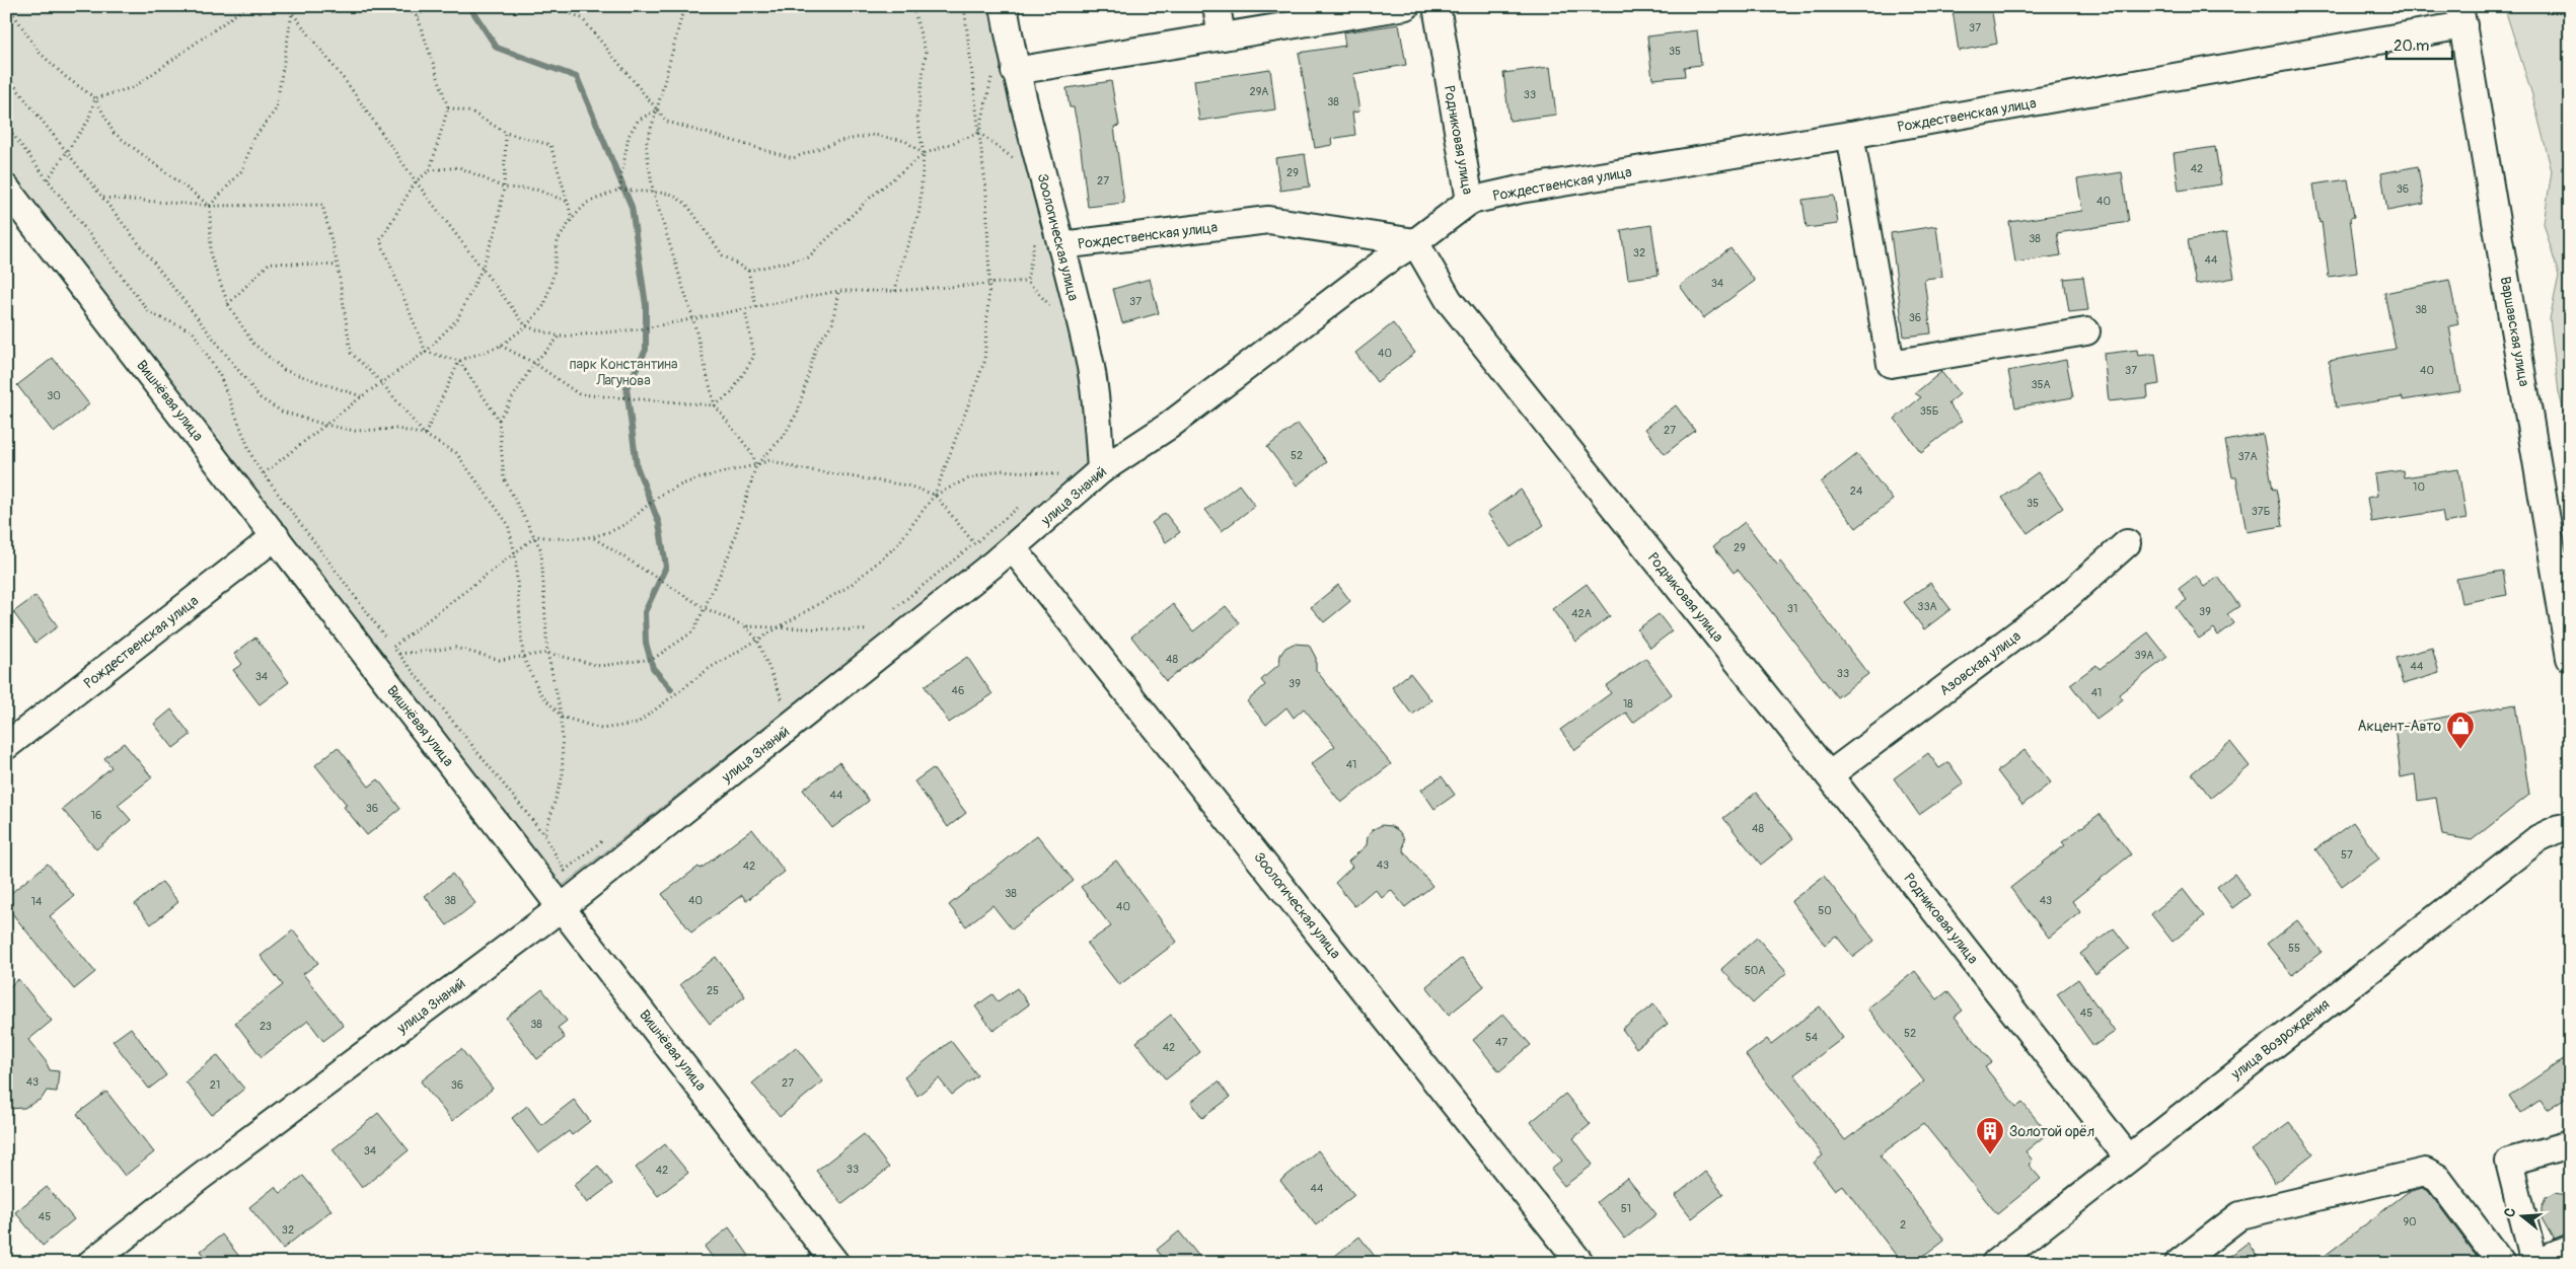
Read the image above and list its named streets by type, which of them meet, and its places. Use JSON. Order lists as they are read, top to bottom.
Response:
{
  "streets": {
    "street": [
      "Рождественская улица",
      "Родниковая улица",
      "Зоологическая улица",
      "Варшавская улица",
      "Вишнёвая улица",
      "улица Знаний",
      "Азовская улица",
      "улица Возрождения"
    ]
  },
  "crossings": [
    ["Рождественская улица", "Родниковая улица"],
    ["Рождественская улица", "Зоологическая улица"],
    ["Рождественская улица", "Варшавская улица"],
    ["Рождественская улица", "Вишнёвая улица"],
    ["Рождественская улица", "улица Знаний"],
    ["Родниковая улица", "улица Знаний"],
    ["Родниковая улица", "Азовская улица"],
    ["Родниковая улица", "улица Возрождения"],
    ["Зоологическая улица", "улица Знаний"],
    ["Вишнёвая улица", "улица Знаний"]
  ],
  "parks": ["парк Константина Лагунова"],
  "places": {
    "shop": ["Акцент-Авто"],
    "building": ["Золотой орёл"]
  },
  "house_numbers": [
    "37",
    "35",
    "29А",
    "33",
    "38",
    "42",
    "29",
    "27",
    "36",
    "40",
    "38",
    "32",
    "44",
    "34",
    "37",
    "38",
    "36",
    "40",
    "37",
    "40",
    "35А",
    "30",
    "35Б",
    "27",
    "52",
    "37А",
    "10",
    "24",
    "35",
    "37Б",
    "29",
    "33А",
    "31",
    "39",
    "42А",
    "39А",
    "48",
    "44",
    "33",
    "34",
    "39",
    "46",
    "41",
    "18",
    "41",
    "44",
    "36",
    "16",
    "48",
    "57",
    "43",
    "42",
    "38",
    "38",
    "40",
    "43",
    "14",
    "40",
    "50",
    "55",
    "50А",
    "25",
    "45",
    "38",
    "23",
    "52",
    "54",
    "47",
    "42",
    "43",
    "27",
    "21",
    "36",
    "34",
    "33",
    "42",
    "44",
    "51",
    "45",
    "90",
    "2",
    "32"
  ],
  "scale_bar": "20 m",
  "north": "left"
}
